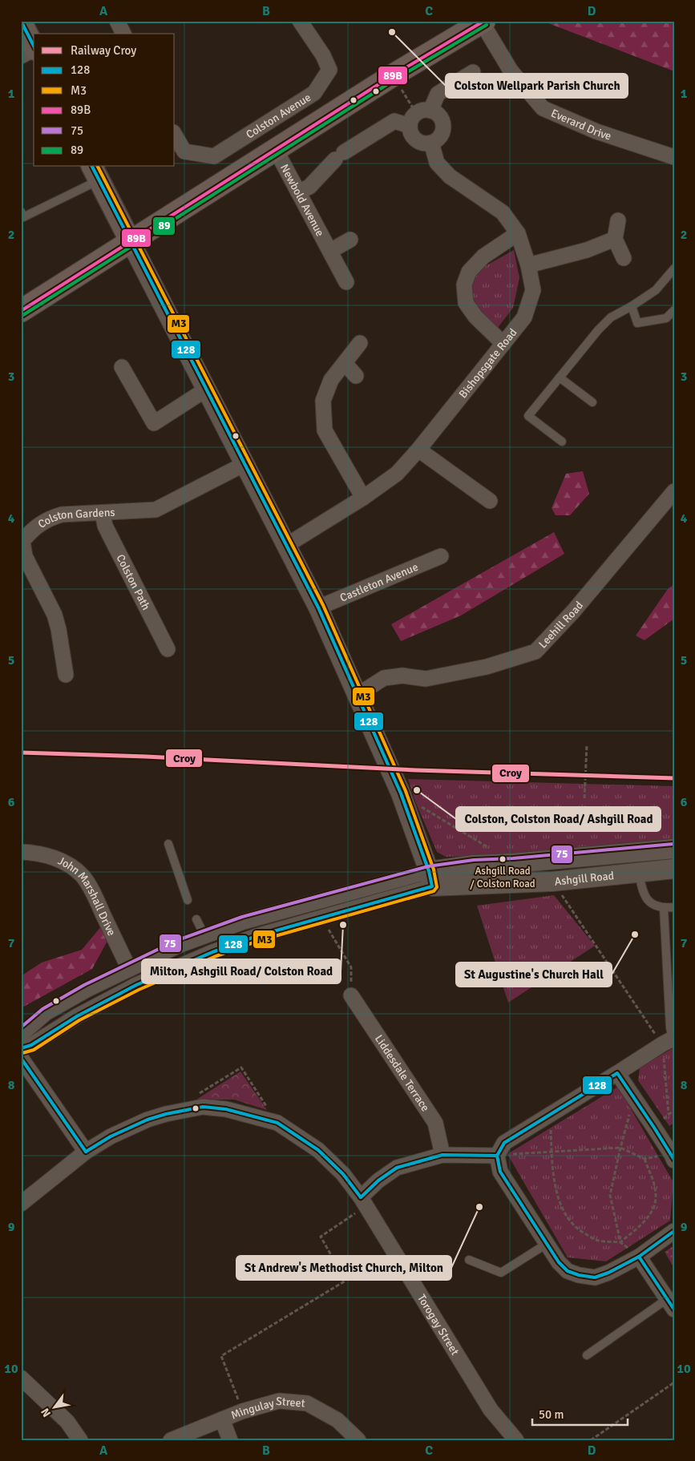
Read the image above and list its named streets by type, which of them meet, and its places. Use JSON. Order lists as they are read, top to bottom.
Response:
{
  "streets": {
    "street": [
      "Colston Avenue",
      "Everard Drive",
      "Newbold Avenue",
      "Bishopsgate Road",
      "Colston Gardens",
      "Colston Path",
      "Castleton Avenue",
      "Leehill Road",
      "Ashgill Road",
      "John Marshall Drive",
      "Liddesdale Terrace",
      "Torogay Street",
      "Mingulay Street"
    ]
  },
  "crossings": [
    ["Colston Gardens", "Colston Path"],
    ["Ashgill Road", "John Marshall Drive"]
  ],
  "places": [
    "Colston Wellpark Parish Church",
    "Colston, Colston Road/ Ashgill Road",
    "Ashgill Road / Colston Road",
    "Milton, Ashgill Road/ Colston Road",
    "St Augustine's Church Hall",
    "St Andrew's Methodist Church, Milton"
  ],
  "lines": [
    "transit line 128",
    "transit line 89B",
    "transit line 89",
    "transit line M3",
    "rail line Croy",
    "transit line 75"
  ],
  "legend": [
    "Railway Croy",
    "128",
    "M3",
    "89B",
    "75",
    "89"
  ],
  "scale_bar": "50 m",
  "north": "bottom left",
  "grid": {
    "columns": [
      "A",
      "B",
      "C",
      "D"
    ],
    "rows": [
      "1",
      "2",
      "3",
      "4",
      "5",
      "6",
      "7",
      "8",
      "9",
      "10"
    ]
  }
}
